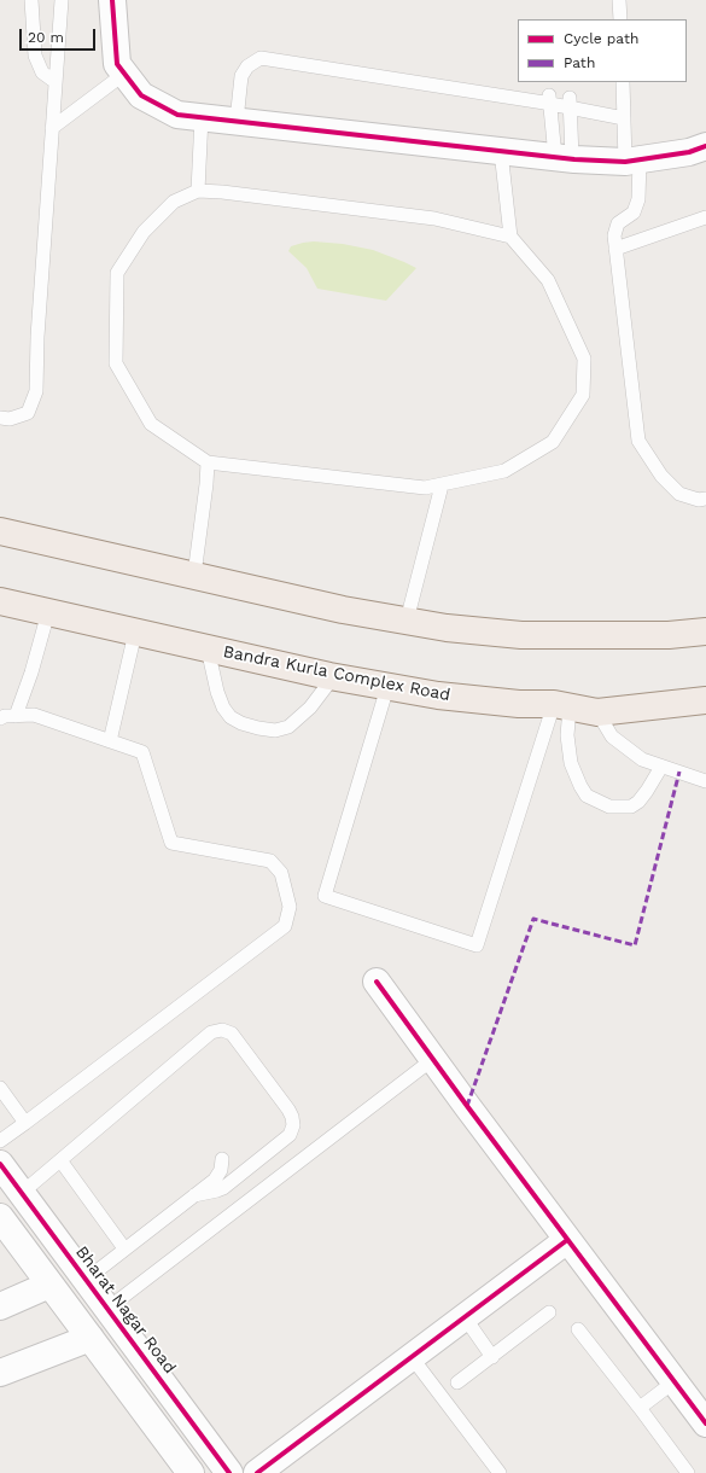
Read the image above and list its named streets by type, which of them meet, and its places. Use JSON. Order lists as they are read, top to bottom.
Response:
{
  "streets": {
    "main road": ["Bandra Kurla Complex Road"],
    "street": ["Bharat Nagar Road"]
  },
  "legend": ["Cycle path", "Path"],
  "scale_bar": "20 m"
}
